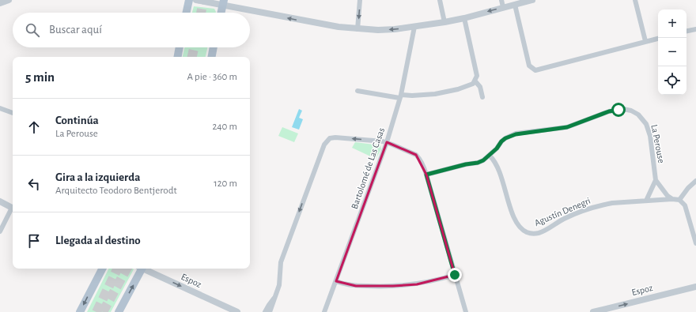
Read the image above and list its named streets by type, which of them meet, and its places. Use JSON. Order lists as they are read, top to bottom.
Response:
{
  "streets": {
    "street": [
      "La Perouse",
      "Bartolomé de Las Casas",
      "Agustín Denegri",
      "Espoz"
    ]
  },
  "crossings": [
    ["La Perouse", "Agustín Denegri"]
  ],
  "one_way": ["Espoz"],
  "page": {
    "map_buttons": ["+", "−"],
    "search": "Buscar aquí",
    "heading": ["5 min", "A pie · 360 m"],
    "list": [
      ["Continúa", "La Perouse", "240 m"],
      ["Gira a la izquierda", "Arquitecto Teodoro Bentjerodt", "120 m"],
      "Llegada al destino"
    ]
  }
}
